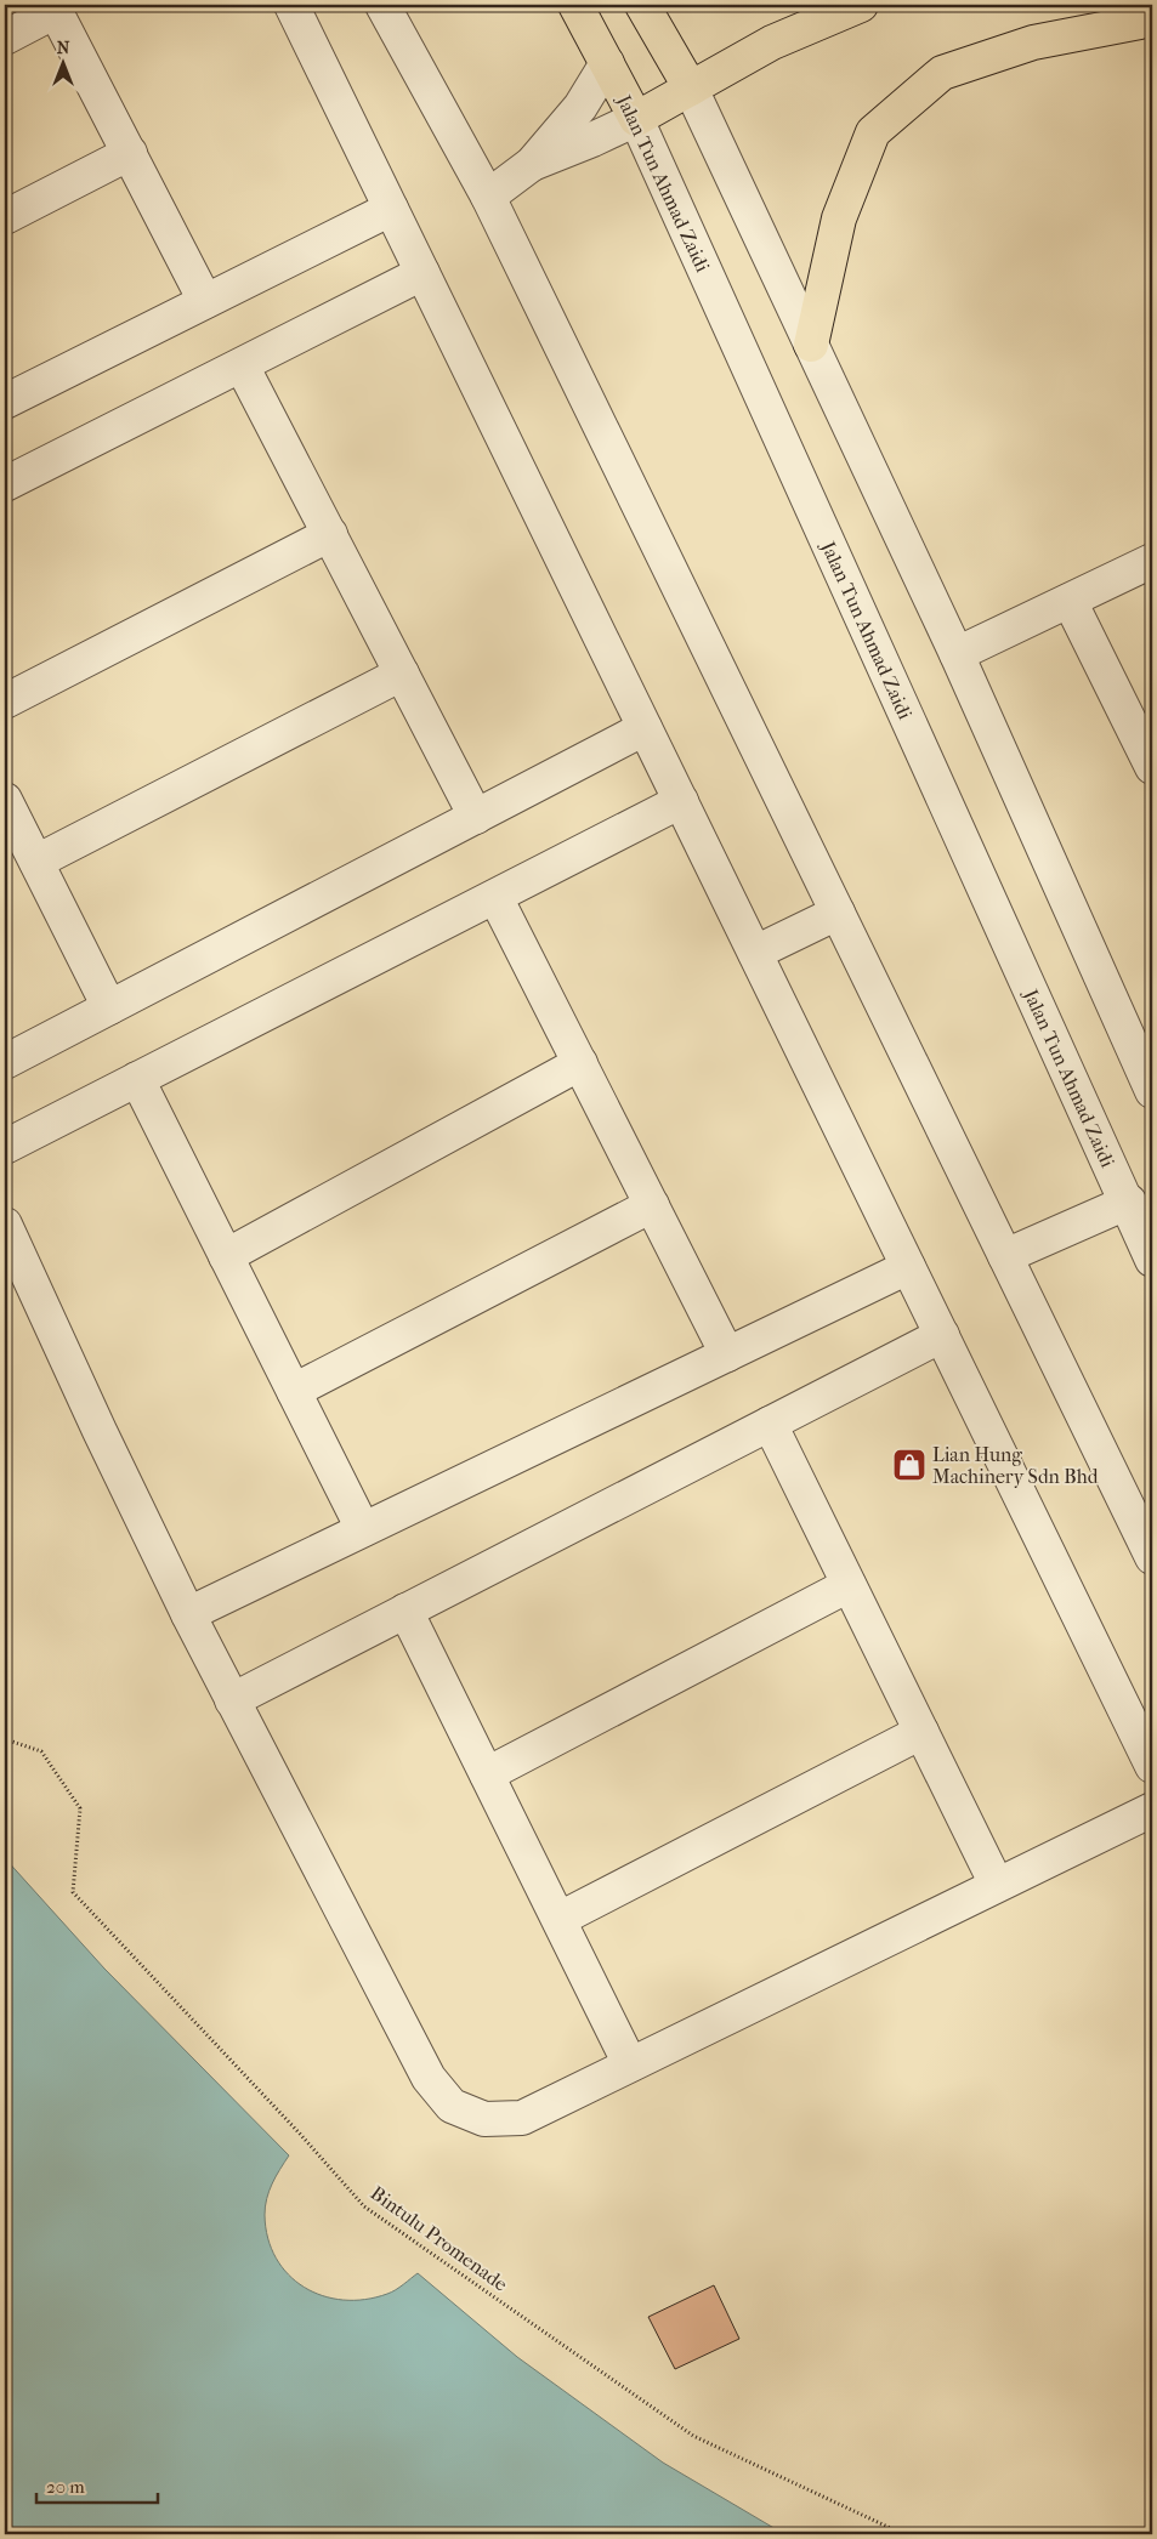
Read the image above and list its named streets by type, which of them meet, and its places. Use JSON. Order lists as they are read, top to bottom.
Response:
{
  "streets": {
    "main road": ["Jalan Tun Ahmad Zaidi"],
    "path": ["Bintulu Promenade"]
  },
  "places": {
    "shop": ["Lian Hung Machinery Sdn Bhd"]
  },
  "scale_bar": "20 m",
  "north": "top"
}
